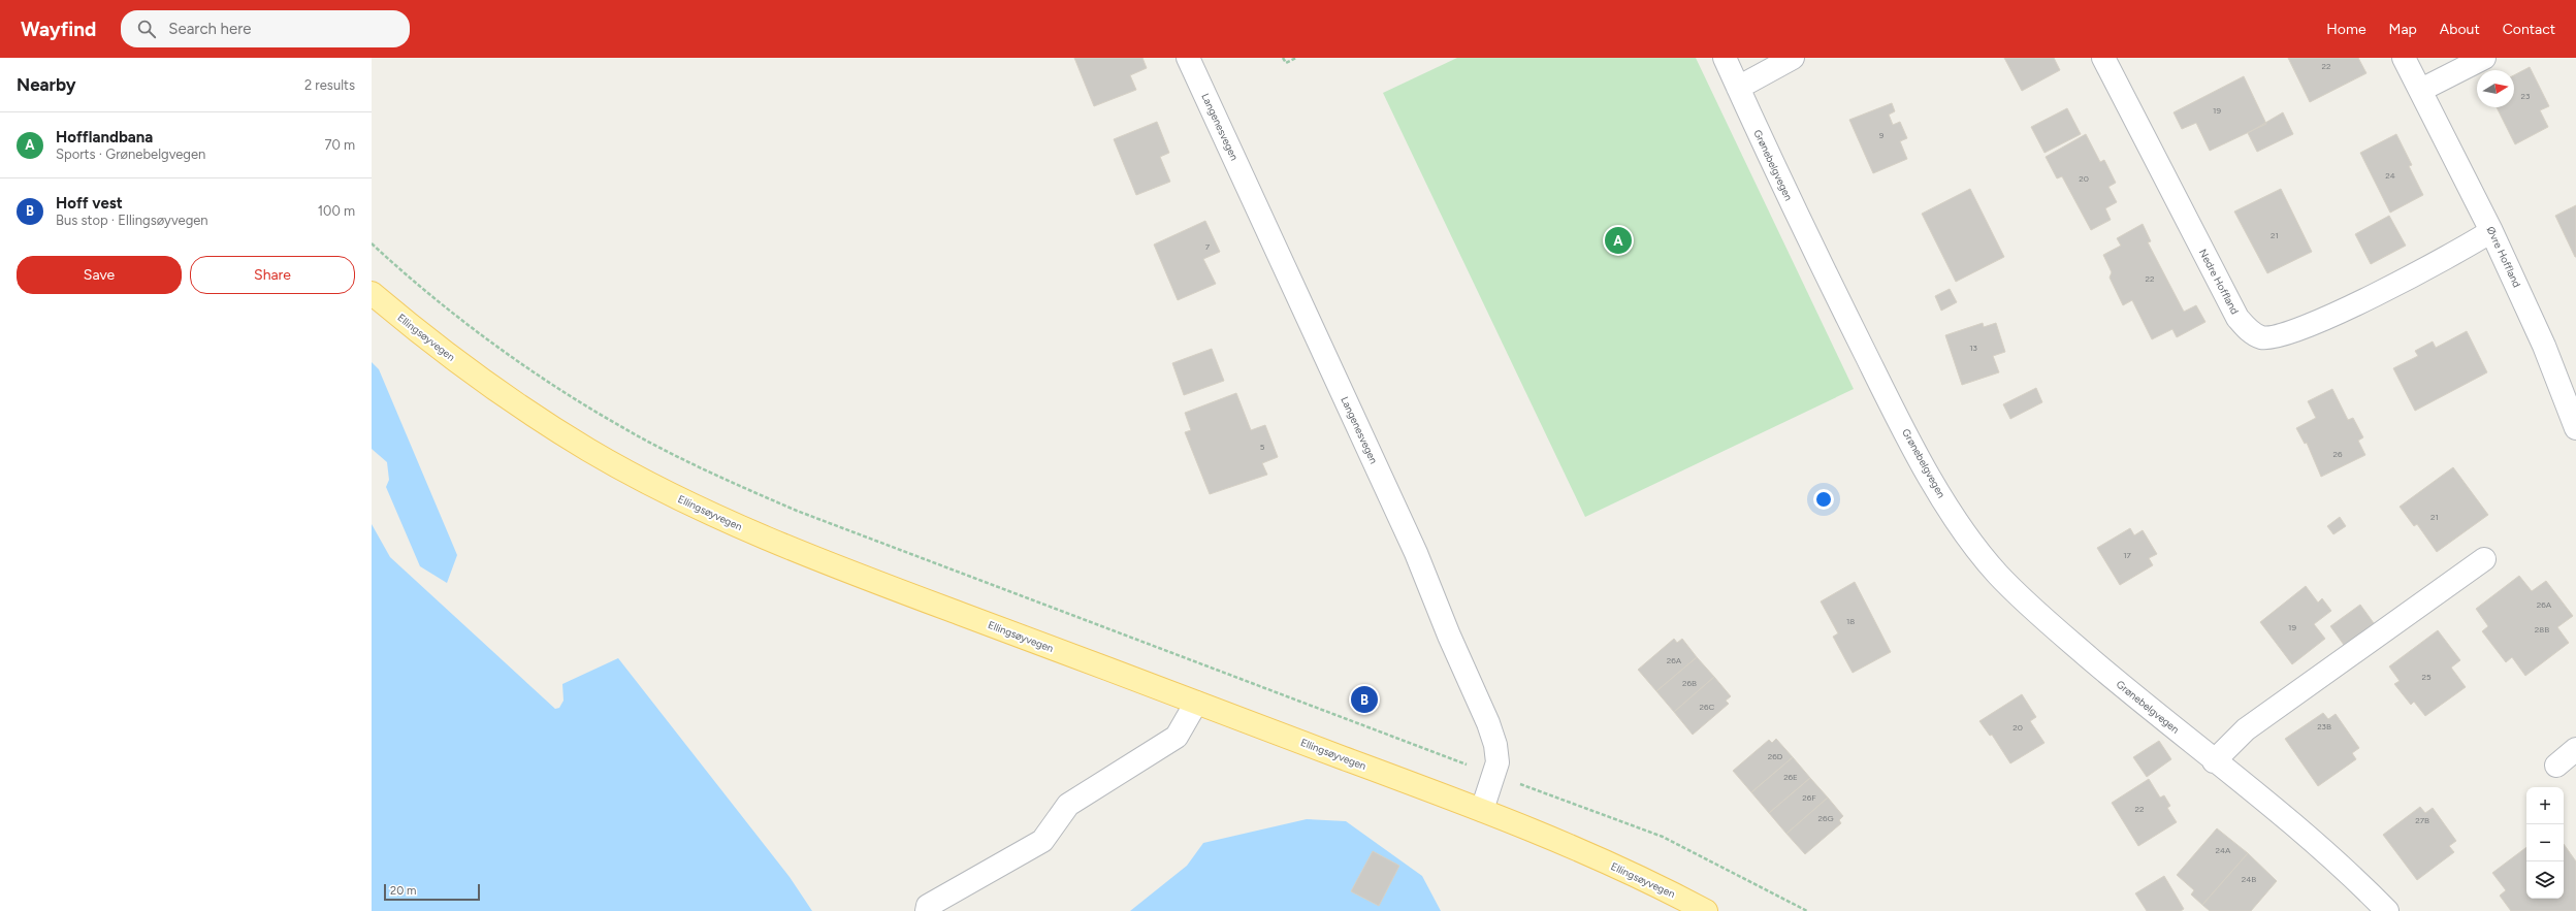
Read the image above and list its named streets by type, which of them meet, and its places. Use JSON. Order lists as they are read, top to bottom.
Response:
{
  "streets": {
    "main road": ["Ellingsøyvegen"],
    "street": [
      "Langenesvegen",
      "Grønebelgvegen",
      "Øvre Hoffland",
      "Nedre Hoffland"
    ]
  },
  "crossings": [
    ["Langenesvegen", "Ellingsøyvegen"],
    ["Øvre Hoffland", "Nedre Hoffland"]
  ],
  "house_numbers": [
    "22",
    "23",
    "19",
    "9",
    "24",
    "20",
    "21",
    "7",
    "22",
    "13",
    "5",
    "26",
    "21",
    "17",
    "26A",
    "18",
    "19",
    "28B",
    "26A",
    "25",
    "26B",
    "26C",
    "23B",
    "20",
    "26D",
    "26E",
    "26F",
    "22",
    "26G",
    "27B",
    "24A",
    "24B"
  ],
  "scale_bar": "20 m",
  "north": "right",
  "page": {
    "header": "Wayfind",
    "search": "Search here",
    "nav": [
      "Home",
      "Map",
      "About",
      "Contact"
    ],
    "heading": ["Nearby", "2 results"],
    "list": [
      {
        "mark": "A",
        "name": "Hofflandbana",
        "note": "Sports · Grønebelgvegen",
        "value": "70 m"
      },
      {
        "mark": "B",
        "name": "Hoff vest",
        "note": "Bus stop · Ellingsøyvegen",
        "value": "100 m"
      }
    ],
    "pins": ["A", "B"],
    "buttons": ["Save", "Share"],
    "map_buttons": ["+", "−"],
    "scale": "20 m"
  }
}
